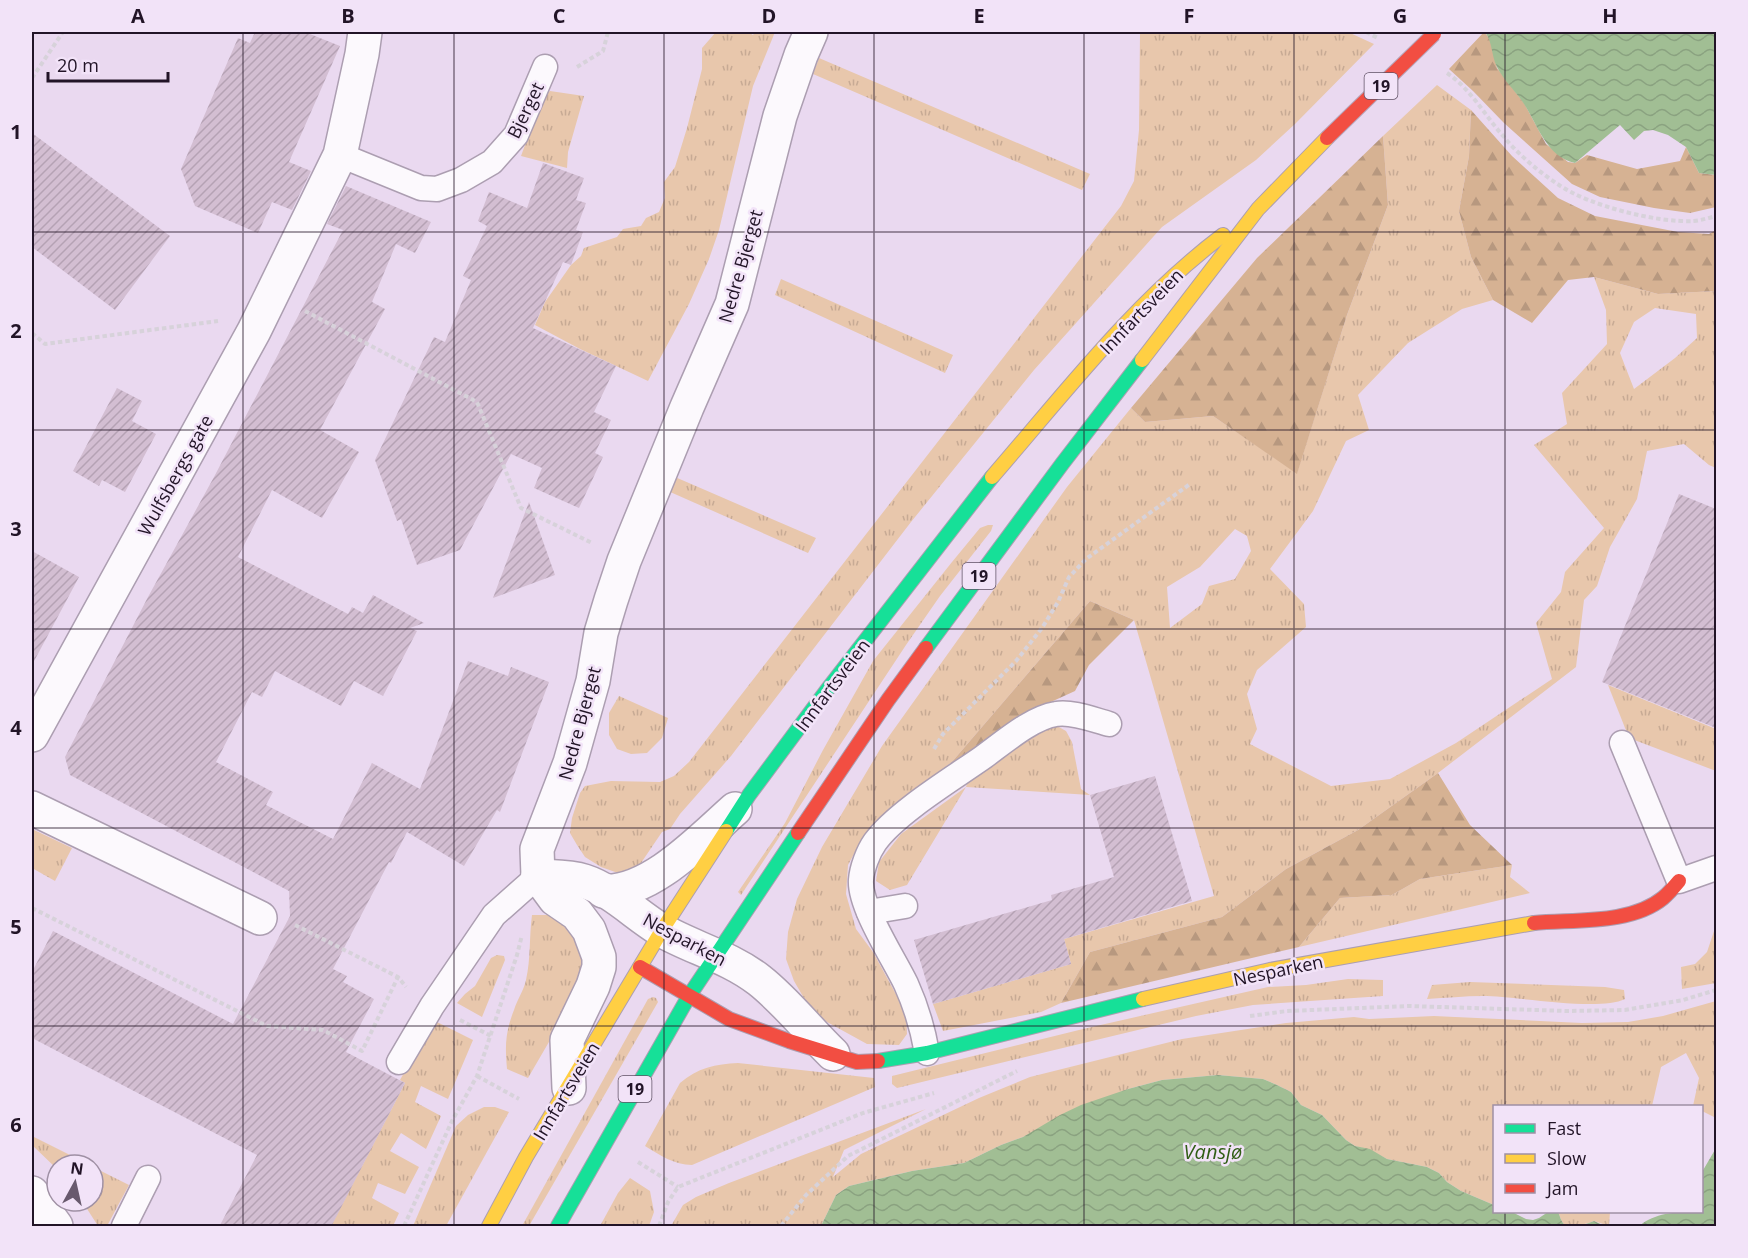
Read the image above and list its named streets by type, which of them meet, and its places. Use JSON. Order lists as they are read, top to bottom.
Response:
{
  "streets": {
    "main road": ["19", "Innfartsveien", "Nesparken"],
    "street": ["Nedre Bjerget", "Wulfsbergs gate"],
    "lane": ["Bjerget"]
  },
  "crossings": [
    ["Bjerget", "Wulfsbergs gate"],
    ["Nedre Bjerget", "Nesparken"],
    ["Innfartsveien", "Nesparken"]
  ],
  "water": ["Vansjø"],
  "legend": ["Fast", "Slow", "Jam"],
  "scale_bar": "20 m",
  "north": "top",
  "grid": {
    "columns": [
      "A",
      "B",
      "C",
      "D",
      "E",
      "F",
      "G",
      "H"
    ],
    "rows": [
      "1",
      "2",
      "3",
      "4",
      "5",
      "6"
    ]
  }
}
